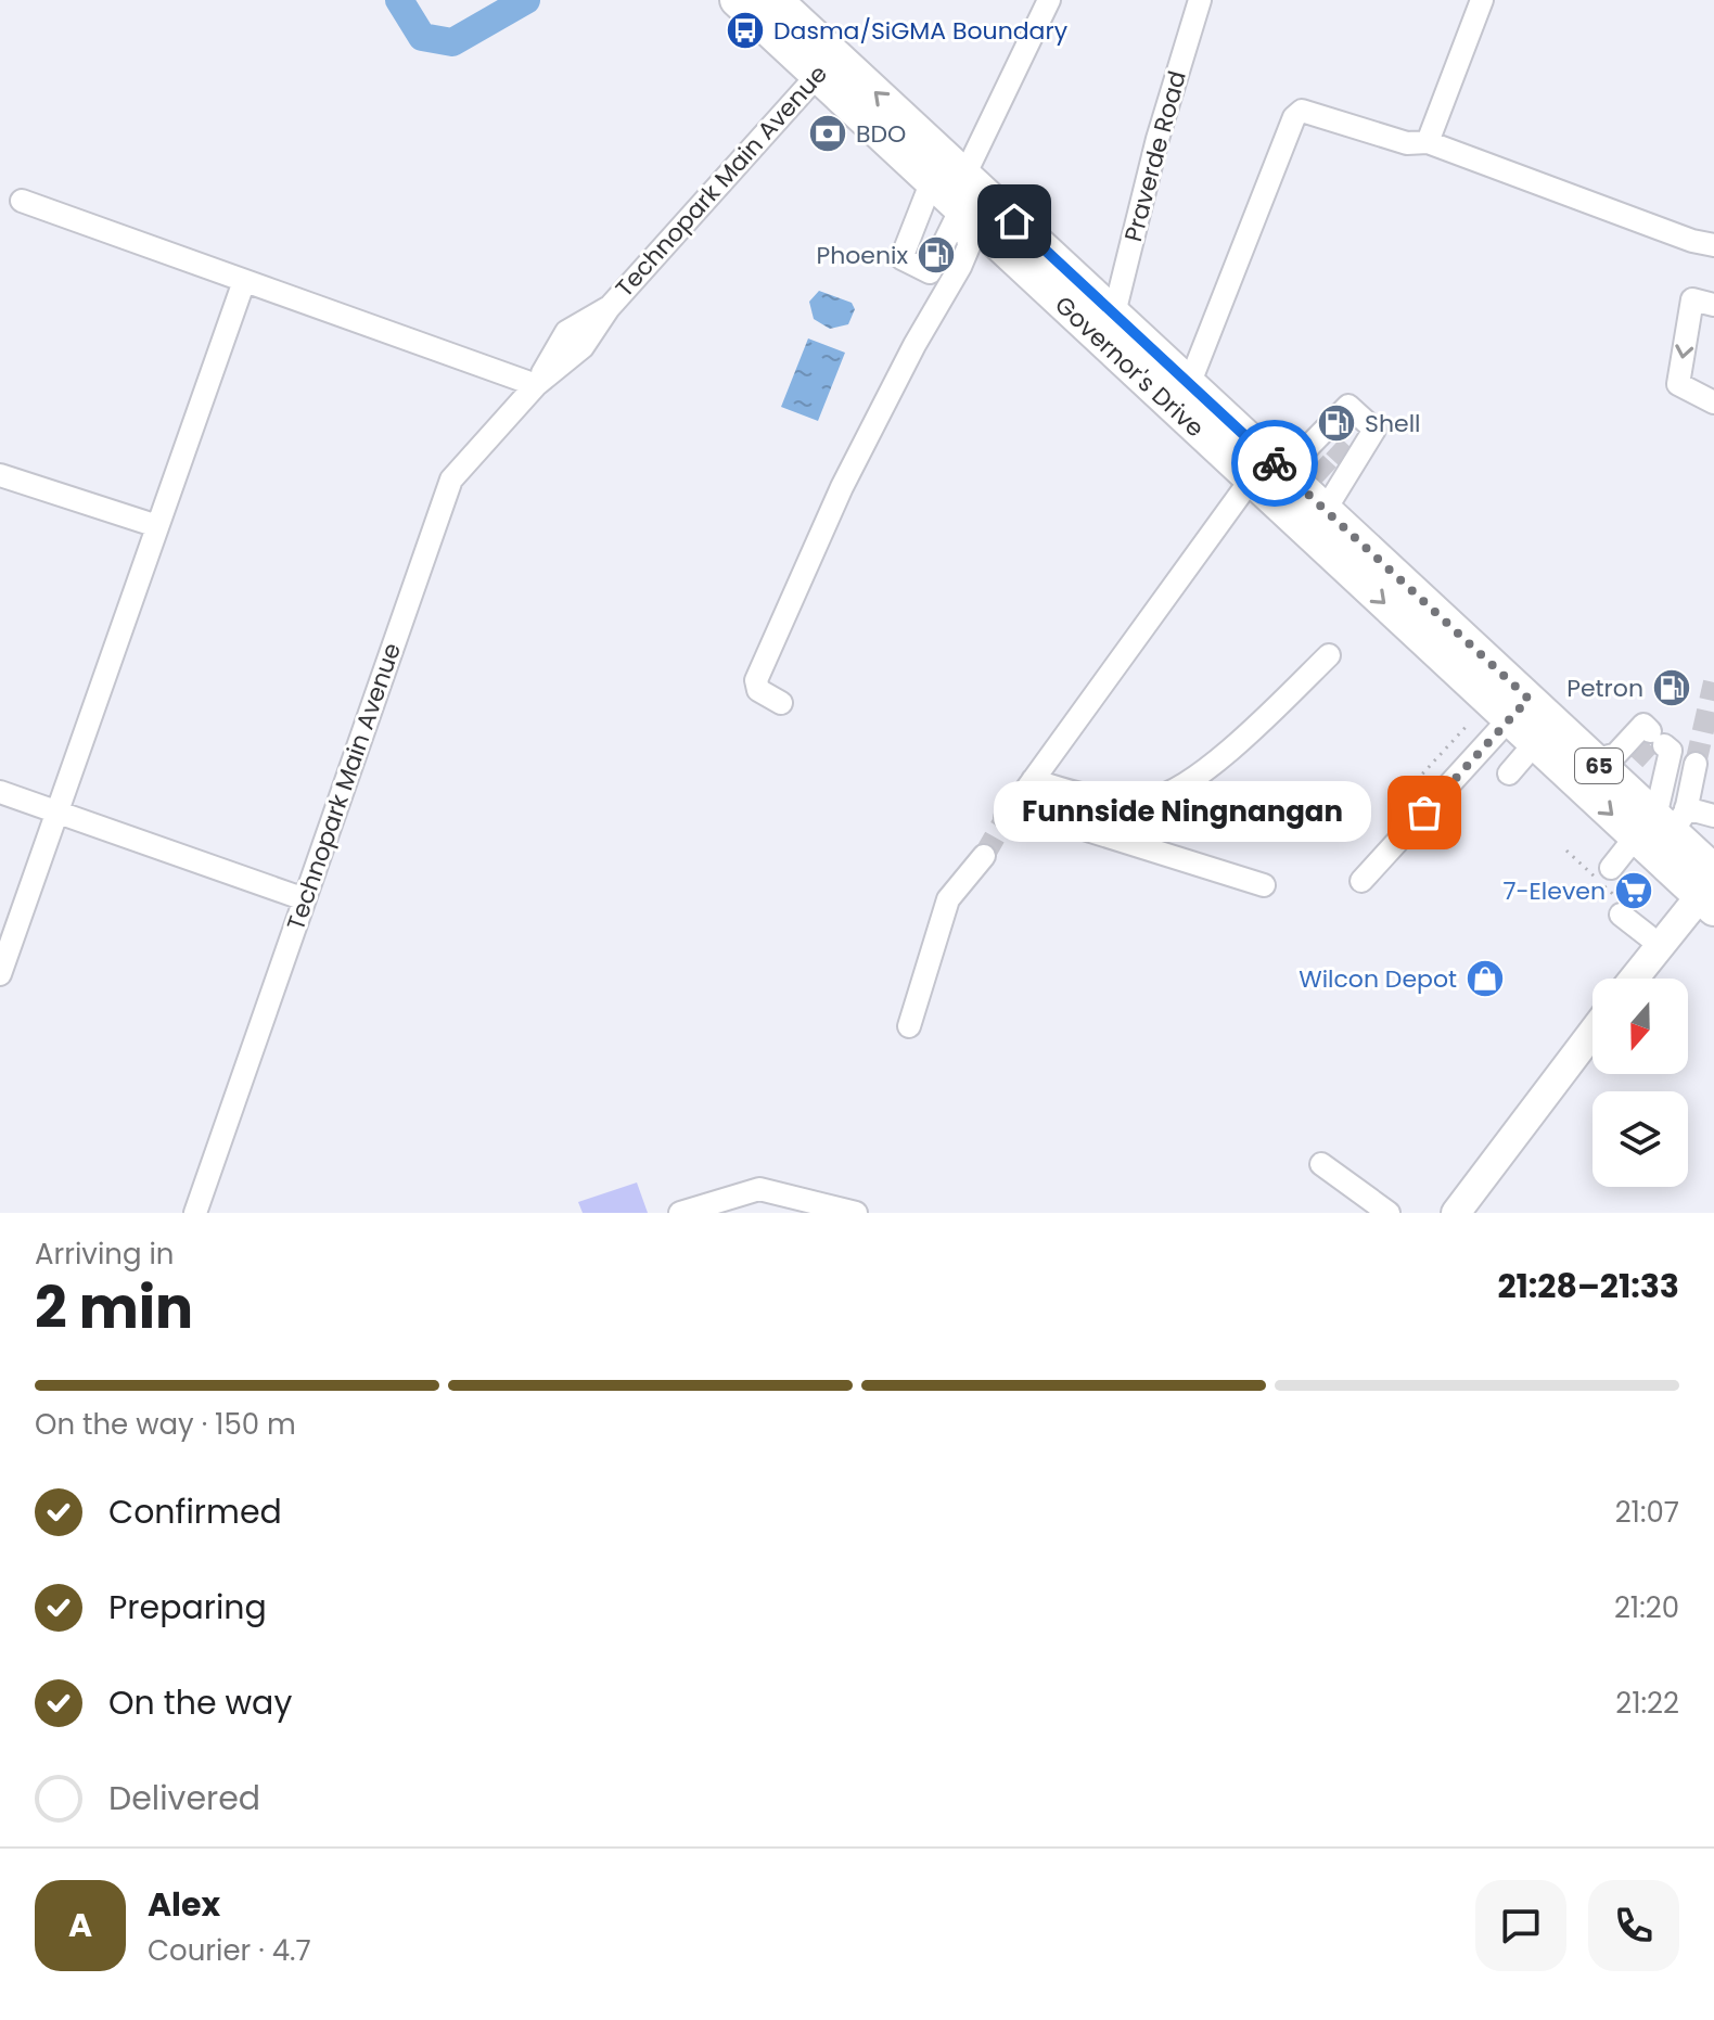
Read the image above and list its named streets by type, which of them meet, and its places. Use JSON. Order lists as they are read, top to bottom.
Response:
{
  "streets": {
    "highway": ["Governor's Drive", "65"],
    "street": ["Praverde Road", "Technopark Main Avenue"]
  },
  "crossings": [
    ["Praverde Road", "Governor's Drive"],
    ["Technopark Main Avenue", "Governor's Drive"]
  ],
  "places": {
    "bus stop": ["Dasma/SiGMA Boundary"],
    "bank": ["BDO"],
    "fuel station": ["Phoenix", "Shell", "Petron"],
    "other": ["Funnside Ningnangan"],
    "supermarket": ["7-Eleven"],
    "shop": ["Wilcon Depot"]
  },
  "north": "bottom",
  "page": {
    "bubble": "Funnside Ningnangan",
    "heading": ["2 min", "Arriving in", "21:28–21:33"],
    "panel": ["Alex", "Courier · 4.7"],
    "bar": "On the way · 150 m",
    "list": [
      ["Confirmed", "21:07"],
      ["Preparing", "21:20"],
      ["On the way", "21:22"],
      "Delivered"
    ],
    "round": "A"
  }
}
